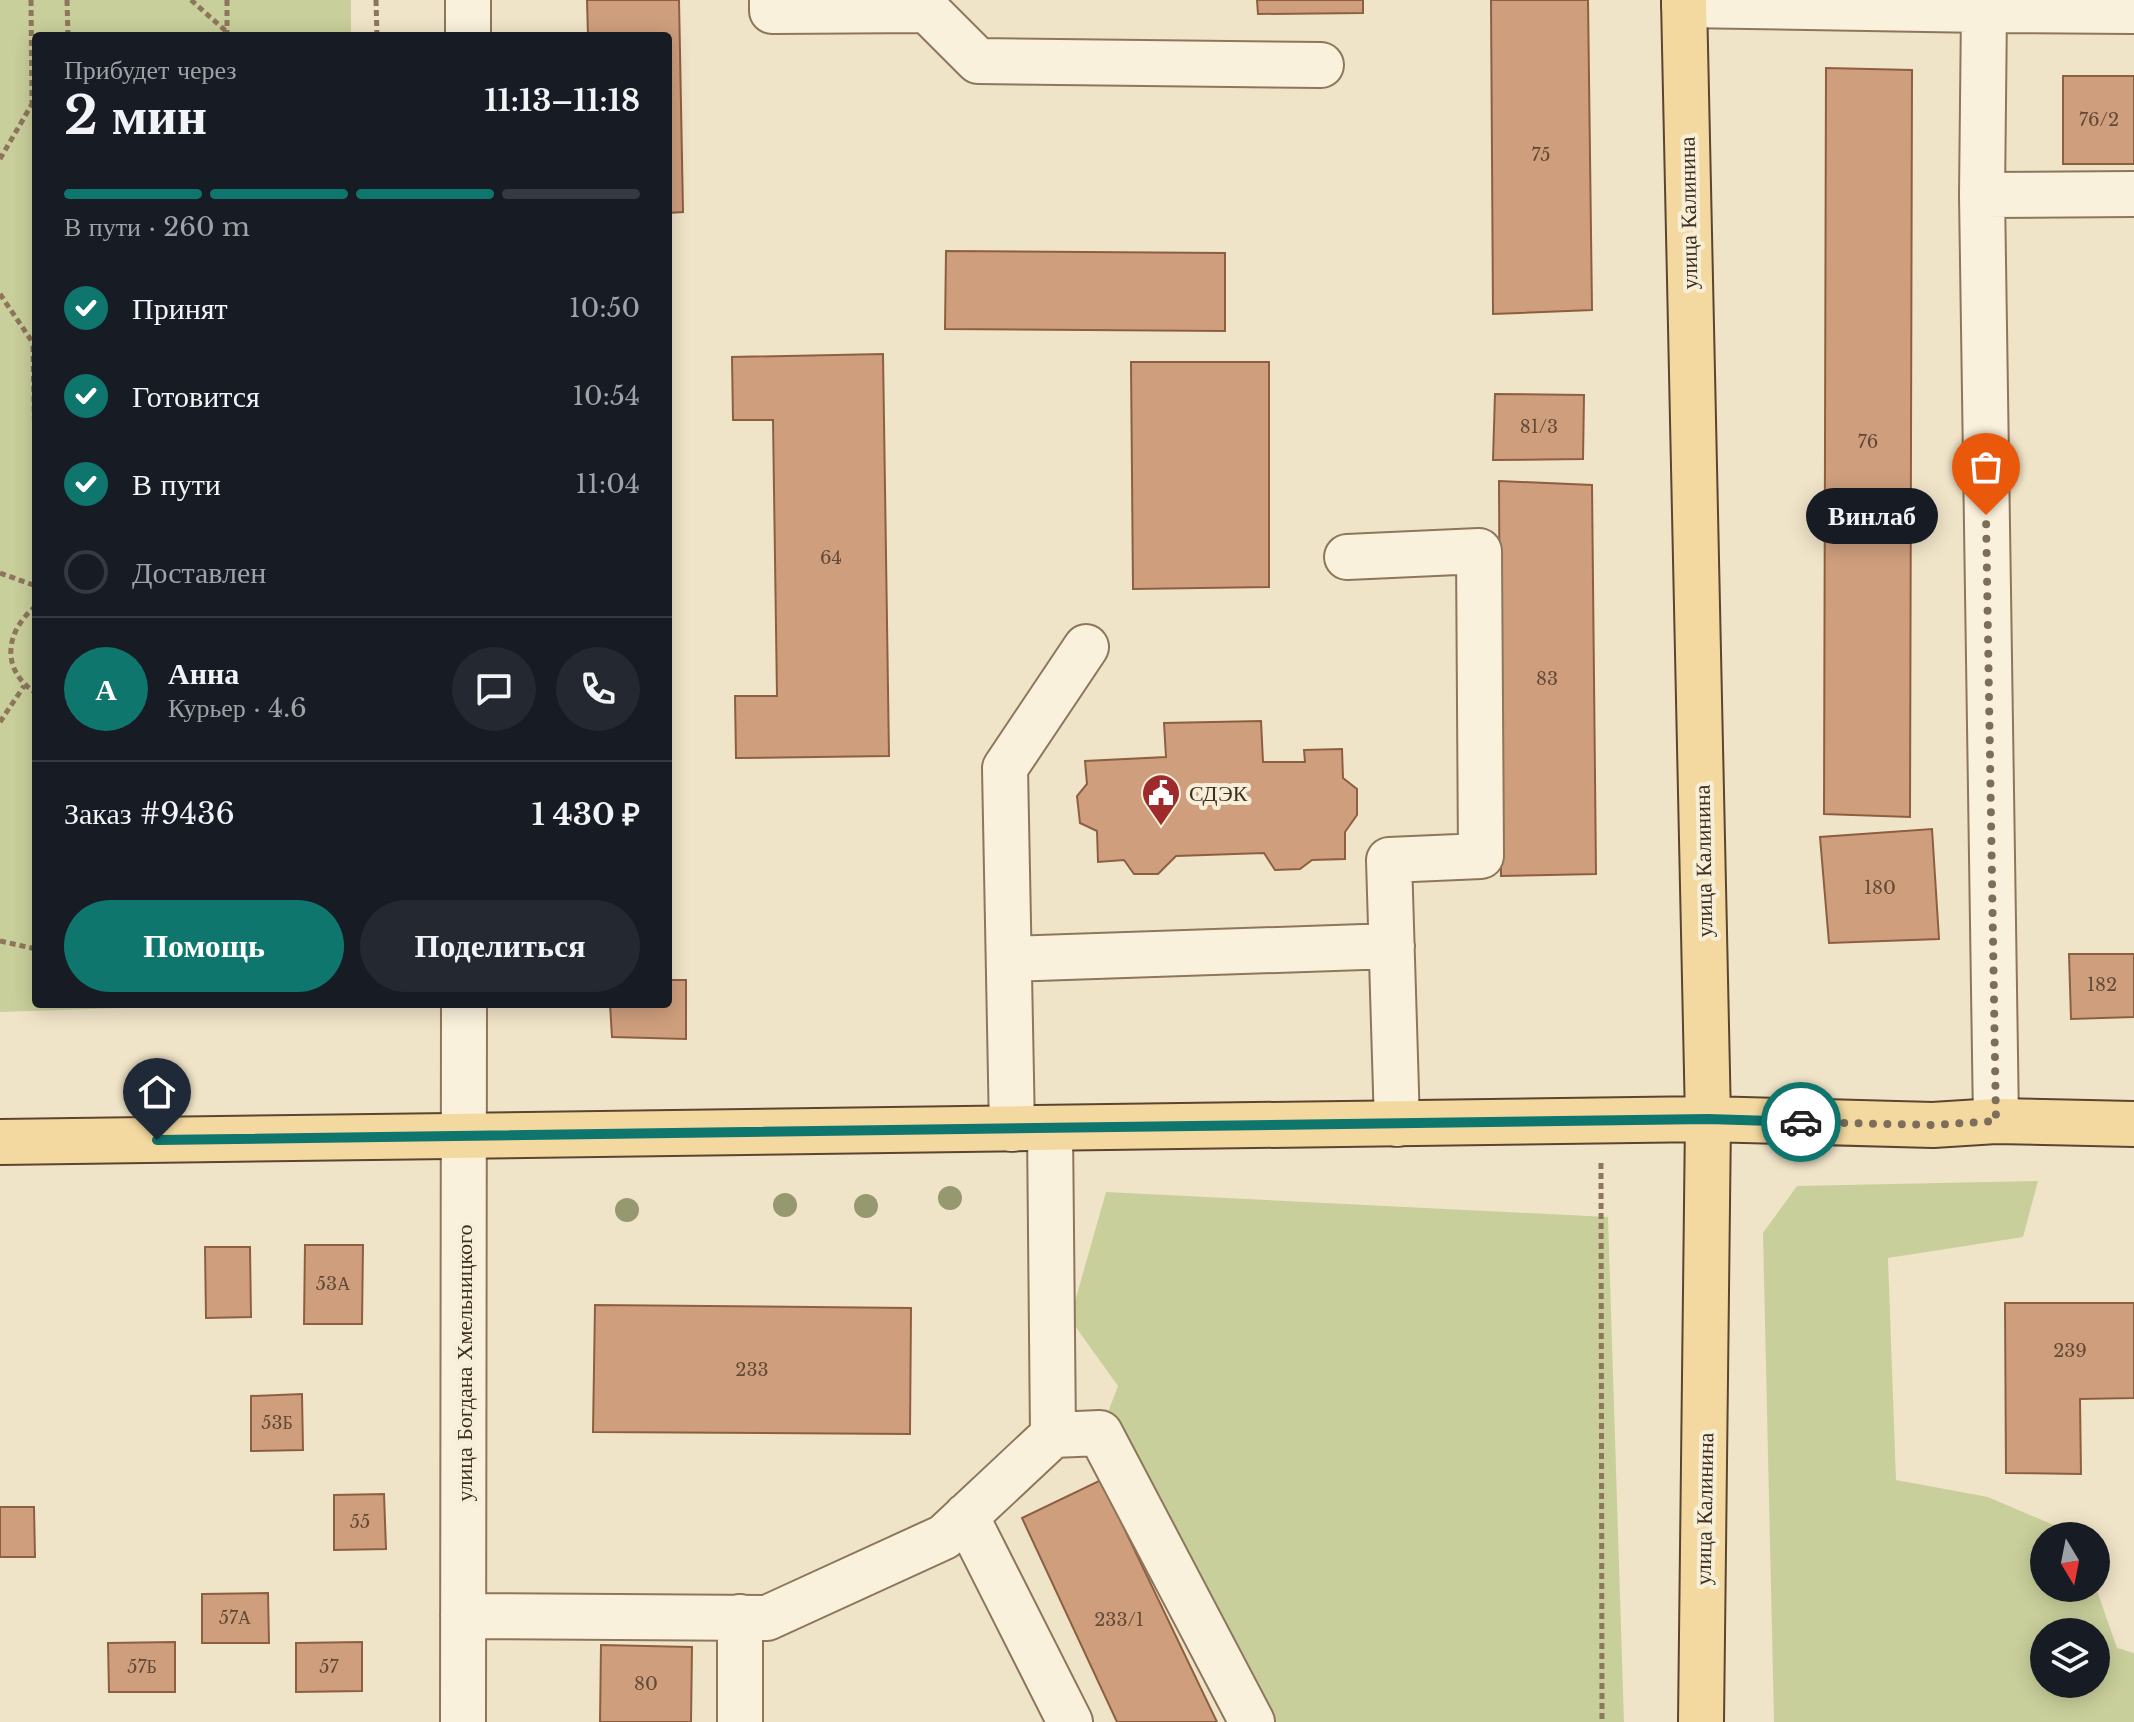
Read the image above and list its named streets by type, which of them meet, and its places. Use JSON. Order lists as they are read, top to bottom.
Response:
{
  "streets": {
    "main road": ["улица Калинина"],
    "street": ["улица Богдана Хмельницкого"]
  },
  "places": {
    "other": ["Винлаб"],
    "public building": ["СДЭК"]
  },
  "house_numbers": [
    "76/2",
    "75",
    "81/3",
    "76",
    "64",
    "83",
    "180",
    "182",
    "53А",
    "239",
    "233",
    "53Б",
    "55",
    "57А",
    "233/1",
    "57Б",
    "57",
    "80"
  ],
  "north": "bottom",
  "page": {
    "heading": ["2 мин", "Прибудет через", "11:13–11:18"],
    "panel": [
      "Анна",
      "Курьер · 4.6",
      "Заказ #9436",
      "1 430 ₽"
    ],
    "bar": "В пути · 260 m",
    "list": [
      ["Принят", "10:50"],
      ["Готовится", "10:54"],
      ["В пути", "11:04"],
      "Доставлен"
    ],
    "bubble": "Винлаб",
    "round": "А",
    "buttons": ["Помощь", "Поделиться"]
  }
}
